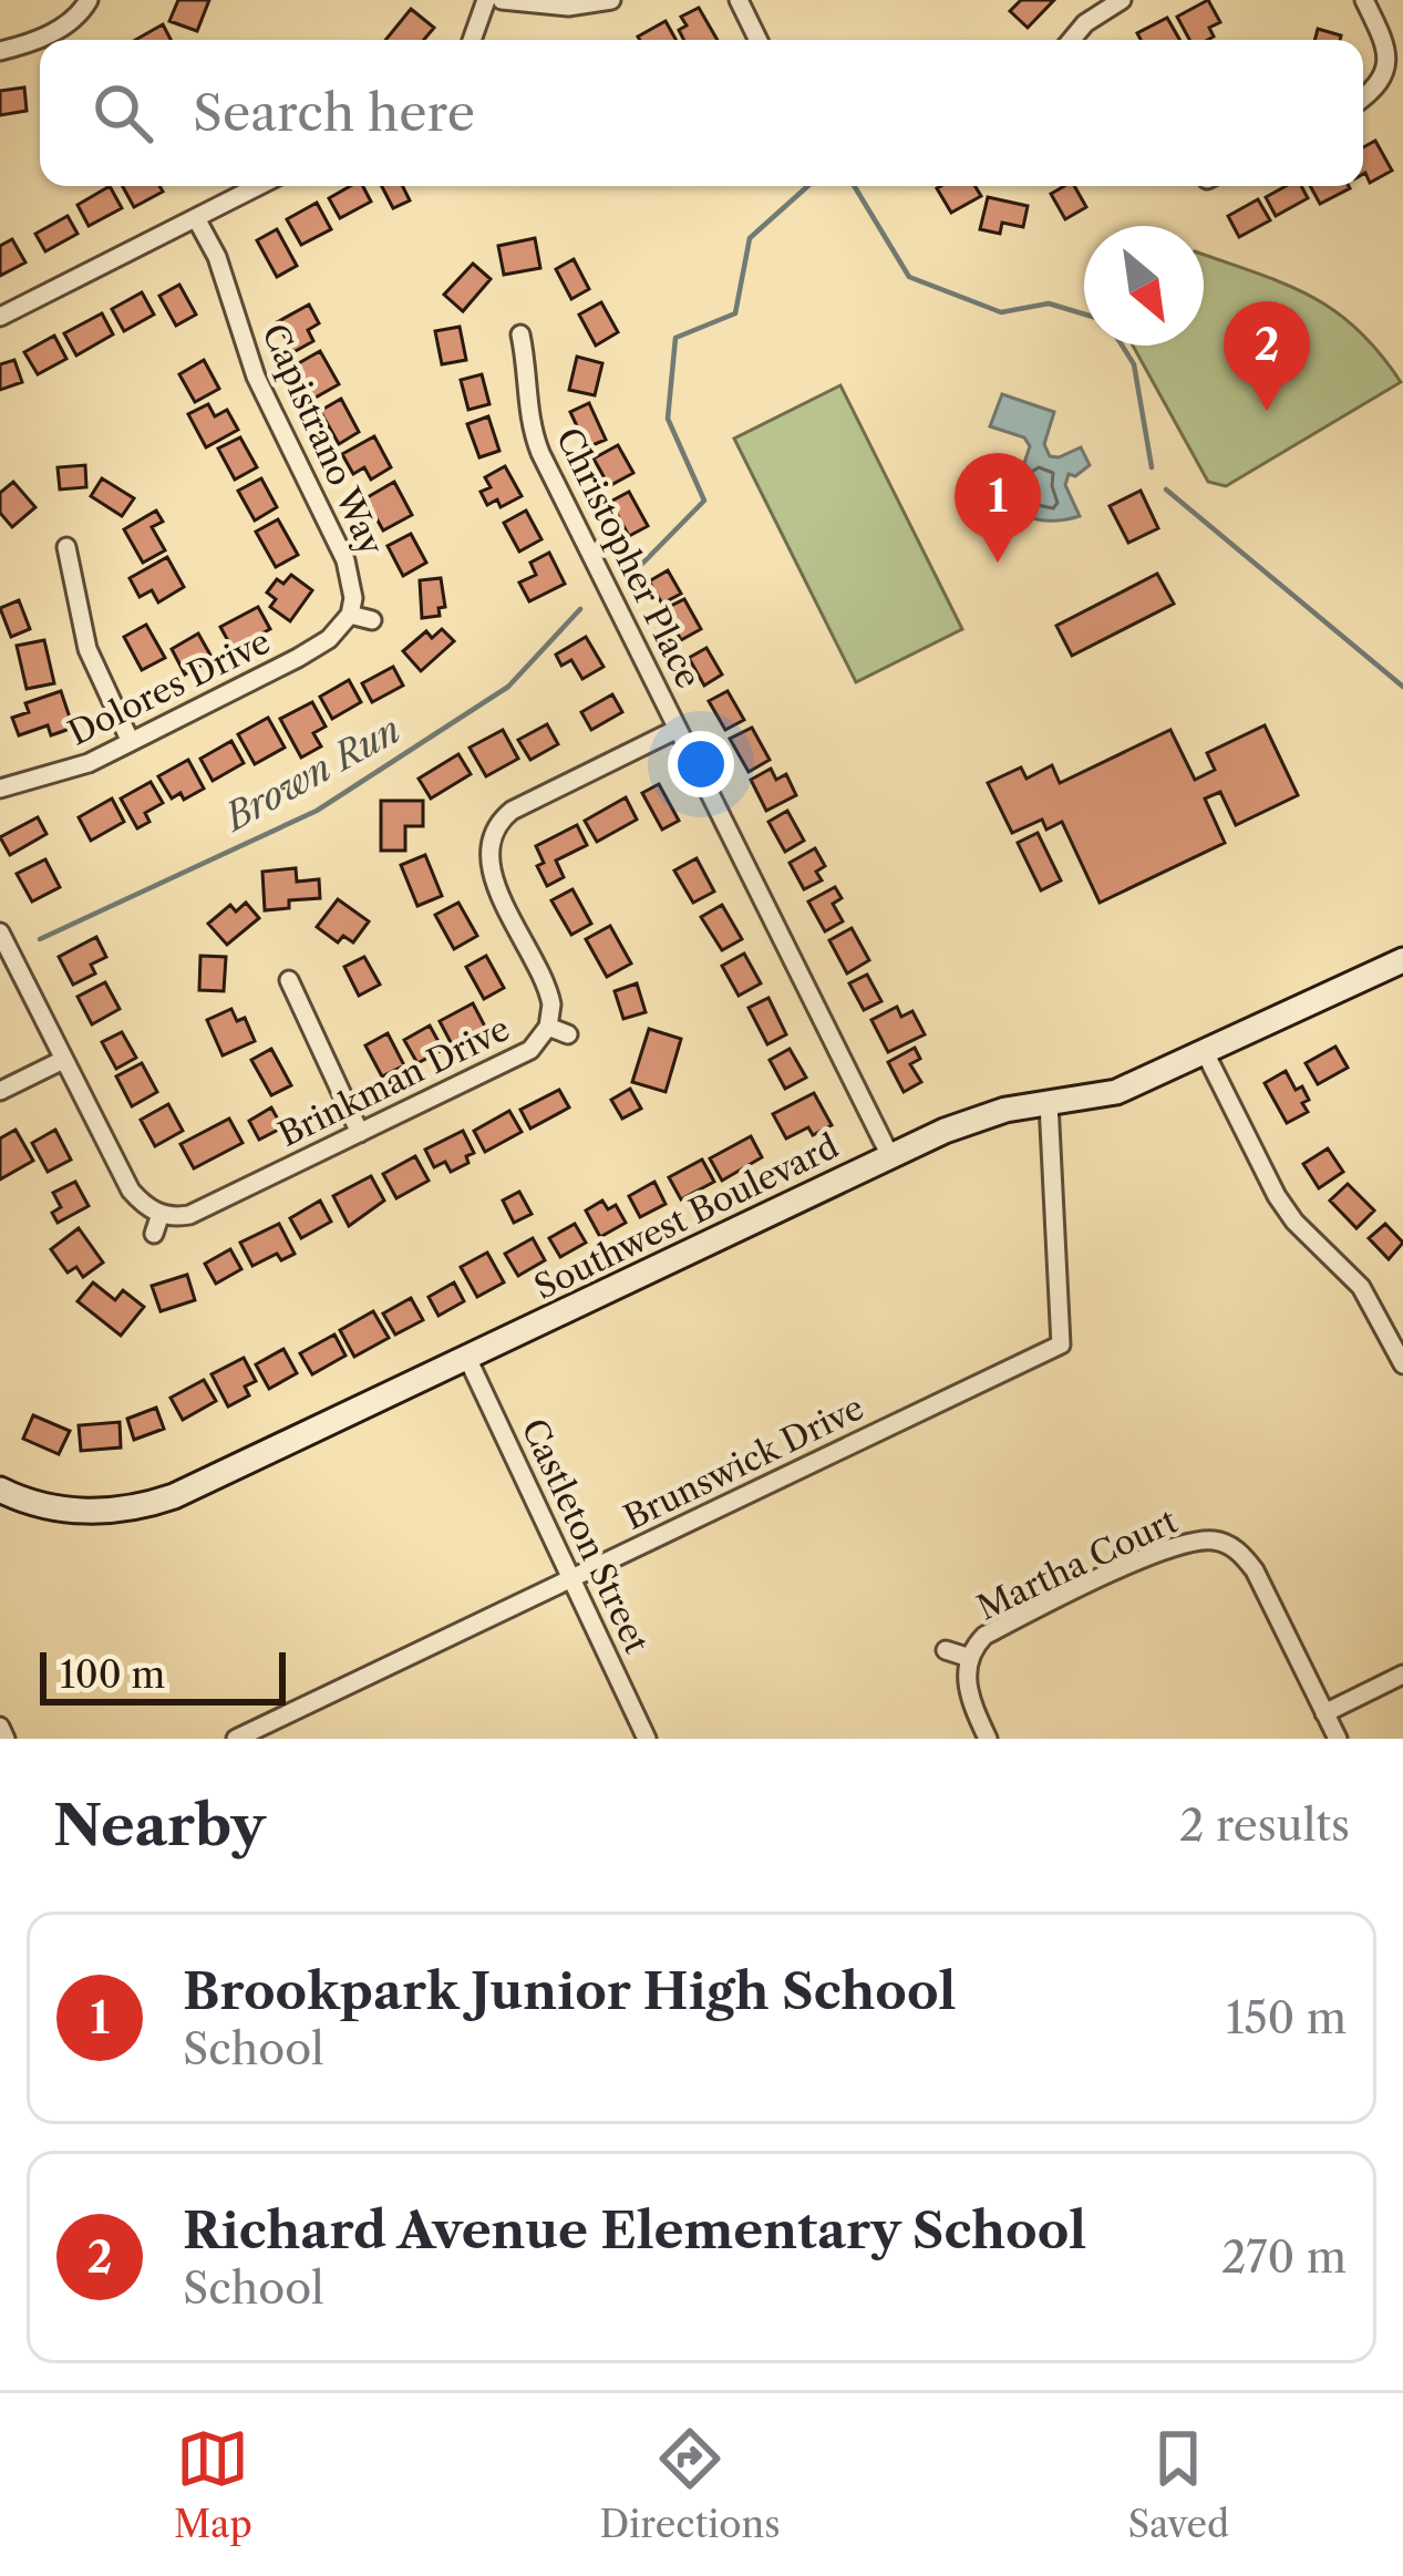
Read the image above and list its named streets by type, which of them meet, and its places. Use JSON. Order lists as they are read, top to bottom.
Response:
{
  "streets": {
    "street": [
      "Capistrano Way",
      "Christopher Place",
      "Dolores Drive",
      "Brinkman Drive",
      "Southwest Boulevard",
      "Brunswick Drive",
      "Castleton Street",
      "Martha Court"
    ]
  },
  "crossings": [
    ["Capistrano Way", "Dolores Drive"],
    ["Christopher Place", "Brinkman Drive"],
    ["Christopher Place", "Southwest Boulevard"],
    ["Southwest Boulevard", "Brunswick Drive"],
    ["Southwest Boulevard", "Castleton Street"],
    ["Brunswick Drive", "Castleton Street"]
  ],
  "water": ["Brown Run"],
  "scale_bar": "100 m",
  "north": "bottom right",
  "page": {
    "search": "Search here",
    "pins": ["2", "1"],
    "scale": "100 m",
    "heading": ["Nearby", "2 results"],
    "list": [
      {
        "mark": "1",
        "name": "Brookpark Junior High School",
        "note": "School",
        "value": "150 m"
      },
      {
        "mark": "2",
        "name": "Richard Avenue Elementary School",
        "note": "School",
        "value": "270 m"
      }
    ],
    "nav": ["Map", "Directions", "Saved"]
  }
}
